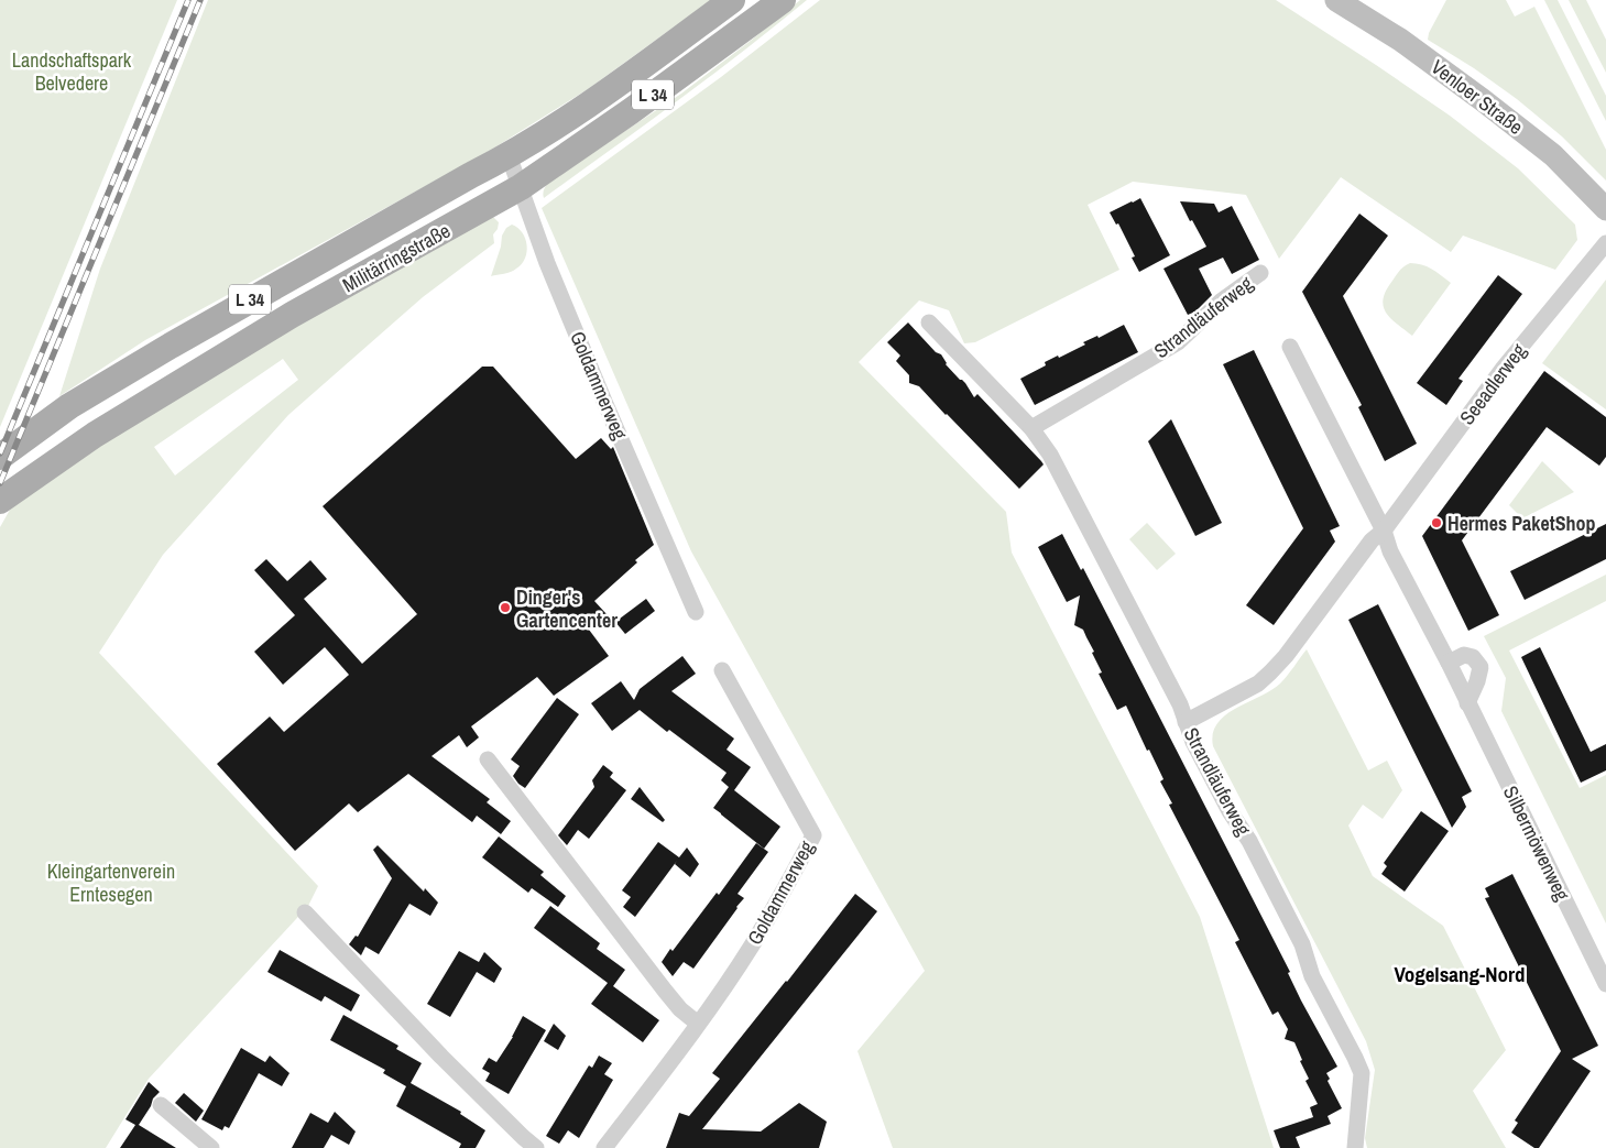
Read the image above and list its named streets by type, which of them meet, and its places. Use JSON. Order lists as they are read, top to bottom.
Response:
{
  "streets": {
    "main road": ["L 34", "Venloer Straße", "Militärringstraße"],
    "street": [
      "Strandläuferweg",
      "Seeadlerweg",
      "Goldammerweg",
      "Silbermöwenweg"
    ]
  },
  "crossings": [
    ["Militärringstraße", "Goldammerweg"],
    ["Strandläuferweg", "Seeadlerweg"],
    ["Seeadlerweg", "Silbermöwenweg"]
  ],
  "districts": ["Vogelsang-Nord"],
  "parks": ["Landschaftspark Belvedere", "Kleingartenverein Erntesegen"],
  "places": ["Hermes PaketShop", "Dinger's Gartencenter"]
}
